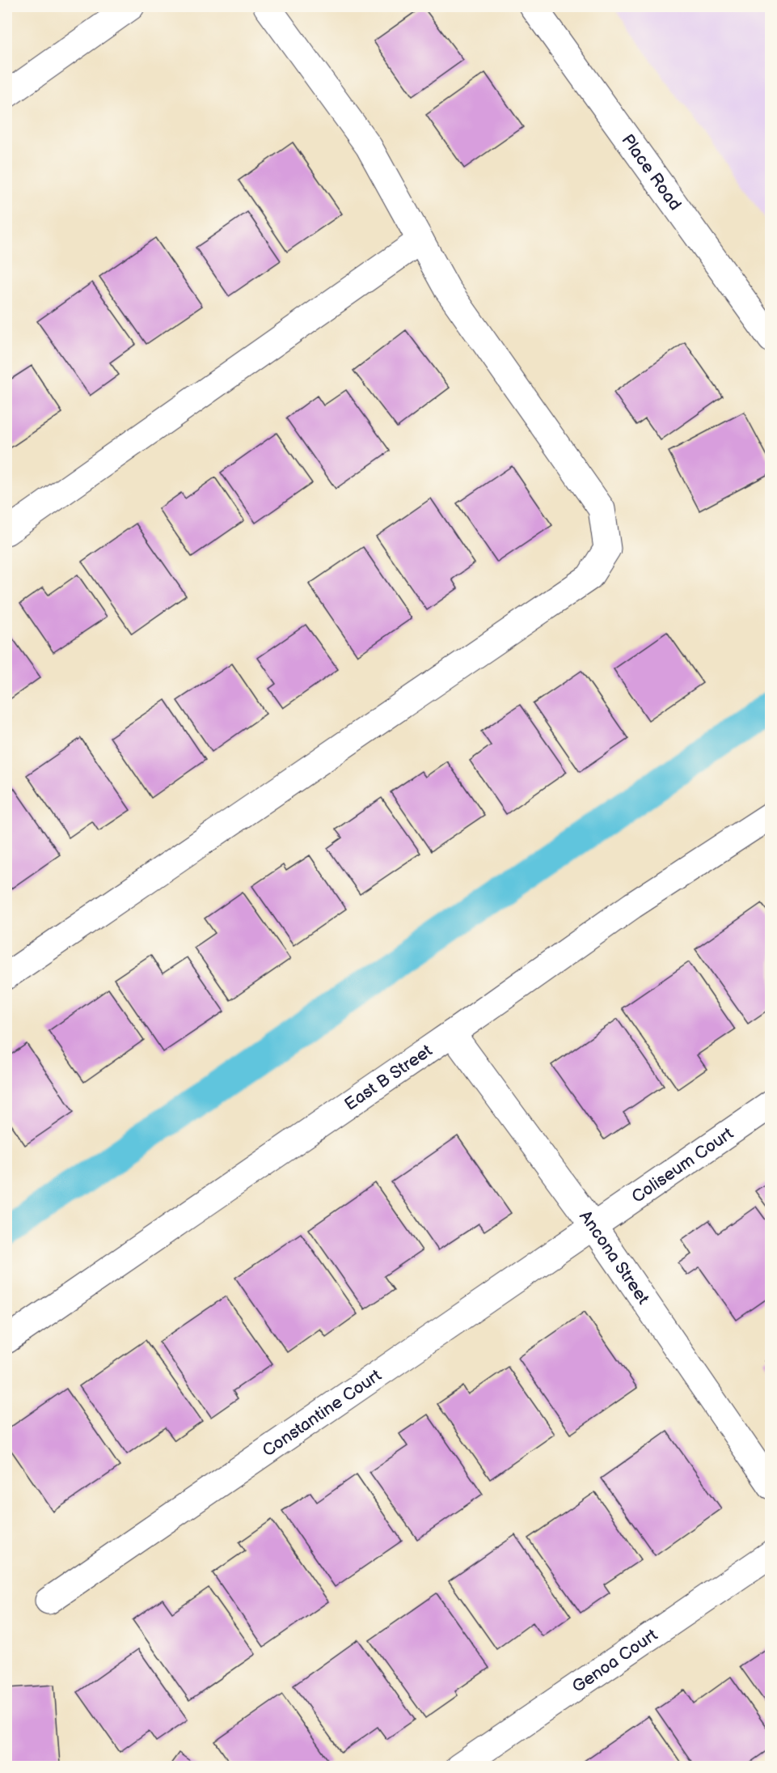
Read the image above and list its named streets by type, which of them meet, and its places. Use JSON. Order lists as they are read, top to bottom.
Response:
{
  "streets": {
    "street": [
      "Place Road",
      "East B Street",
      "Coliseum Court",
      "Ancona Street",
      "Constantine Court",
      "Genoa Court"
    ]
  },
  "crossings": [
    ["East B Street", "Ancona Street"],
    ["Coliseum Court", "Ancona Street"],
    ["Coliseum Court", "Constantine Court"],
    ["Ancona Street", "Constantine Court"]
  ]
}
